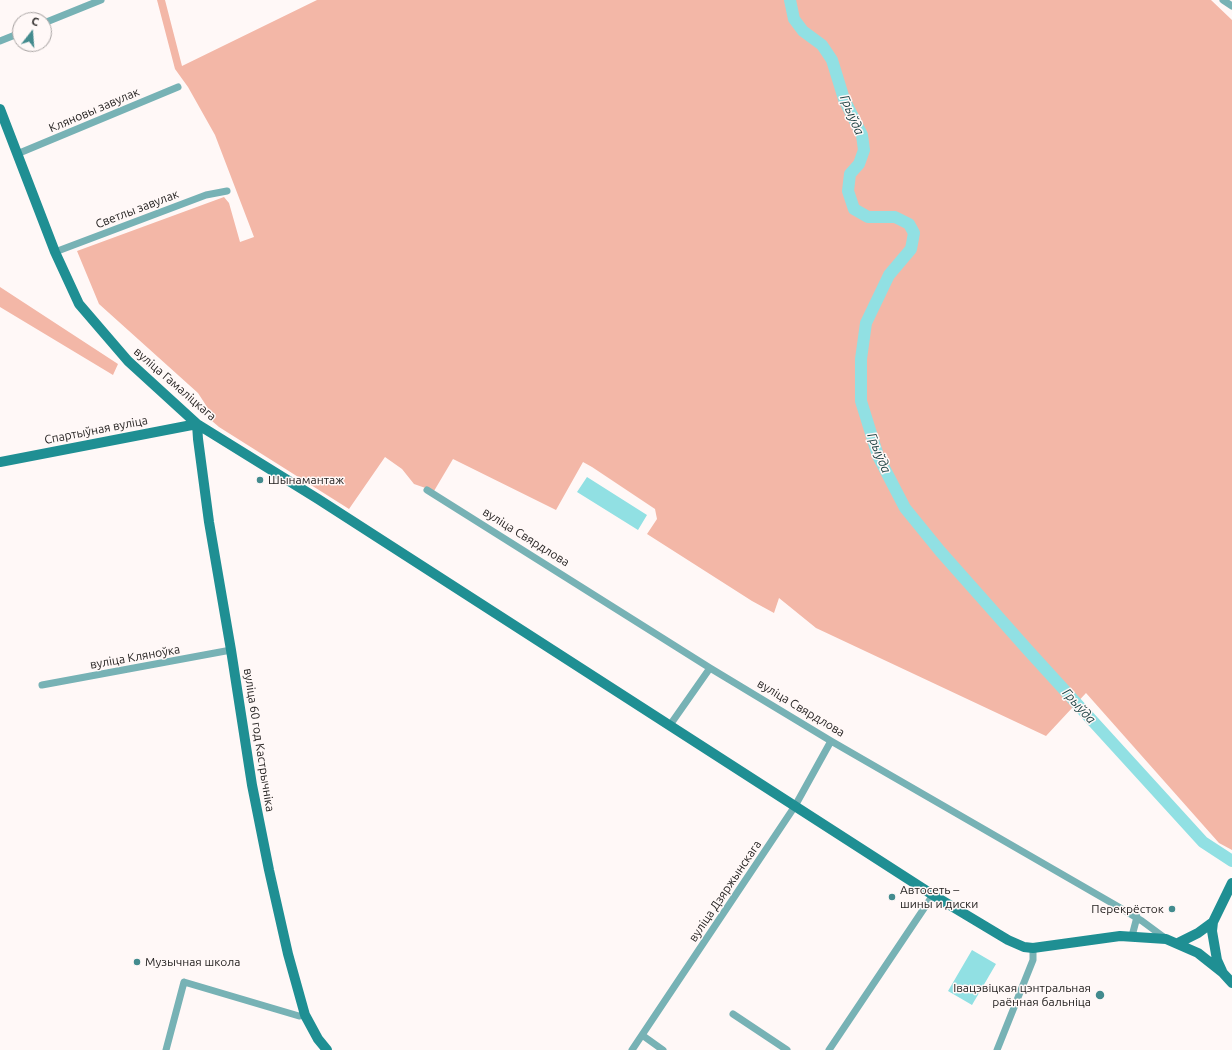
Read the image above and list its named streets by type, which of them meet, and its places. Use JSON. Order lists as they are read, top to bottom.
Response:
{
  "streets": {
    "street": [
      "Кляновы завулак",
      "Светлы завулак",
      "вуліца Гамаліцкага",
      "Спартыўная вуліца",
      "вуліца Свярдлова",
      "вуліца Кляноўка",
      "вуліца 60 год Кастрычніка",
      "вуліца Дзяржынскага"
    ]
  },
  "crossings": [
    ["Кляновы завулак", "вуліца Гамаліцкага"],
    ["Светлы завулак", "вуліца Гамаліцкага"],
    ["вуліца Гамаліцкага", "Спартыўная вуліца"],
    ["вуліца Гамаліцкага", "вуліца Свярдлова"],
    ["вуліца Гамаліцкага", "вуліца 60 год Кастрычніка"],
    ["Спартыўная вуліца", "вуліца 60 год Кастрычніка"],
    ["вуліца Свярдлова", "вуліца Дзяржынскага"],
    ["вуліца Кляноўка", "вуліца 60 год Кастрычніка"]
  ],
  "water": ["Грыўда"],
  "places": [
    "Шынамантаж",
    "Автосеть – шины и диски",
    "Перекрёсток",
    "Музычная школа",
    "Івацэвіцкая цэнтральная раённая бальніца"
  ],
  "north": "top"
}
